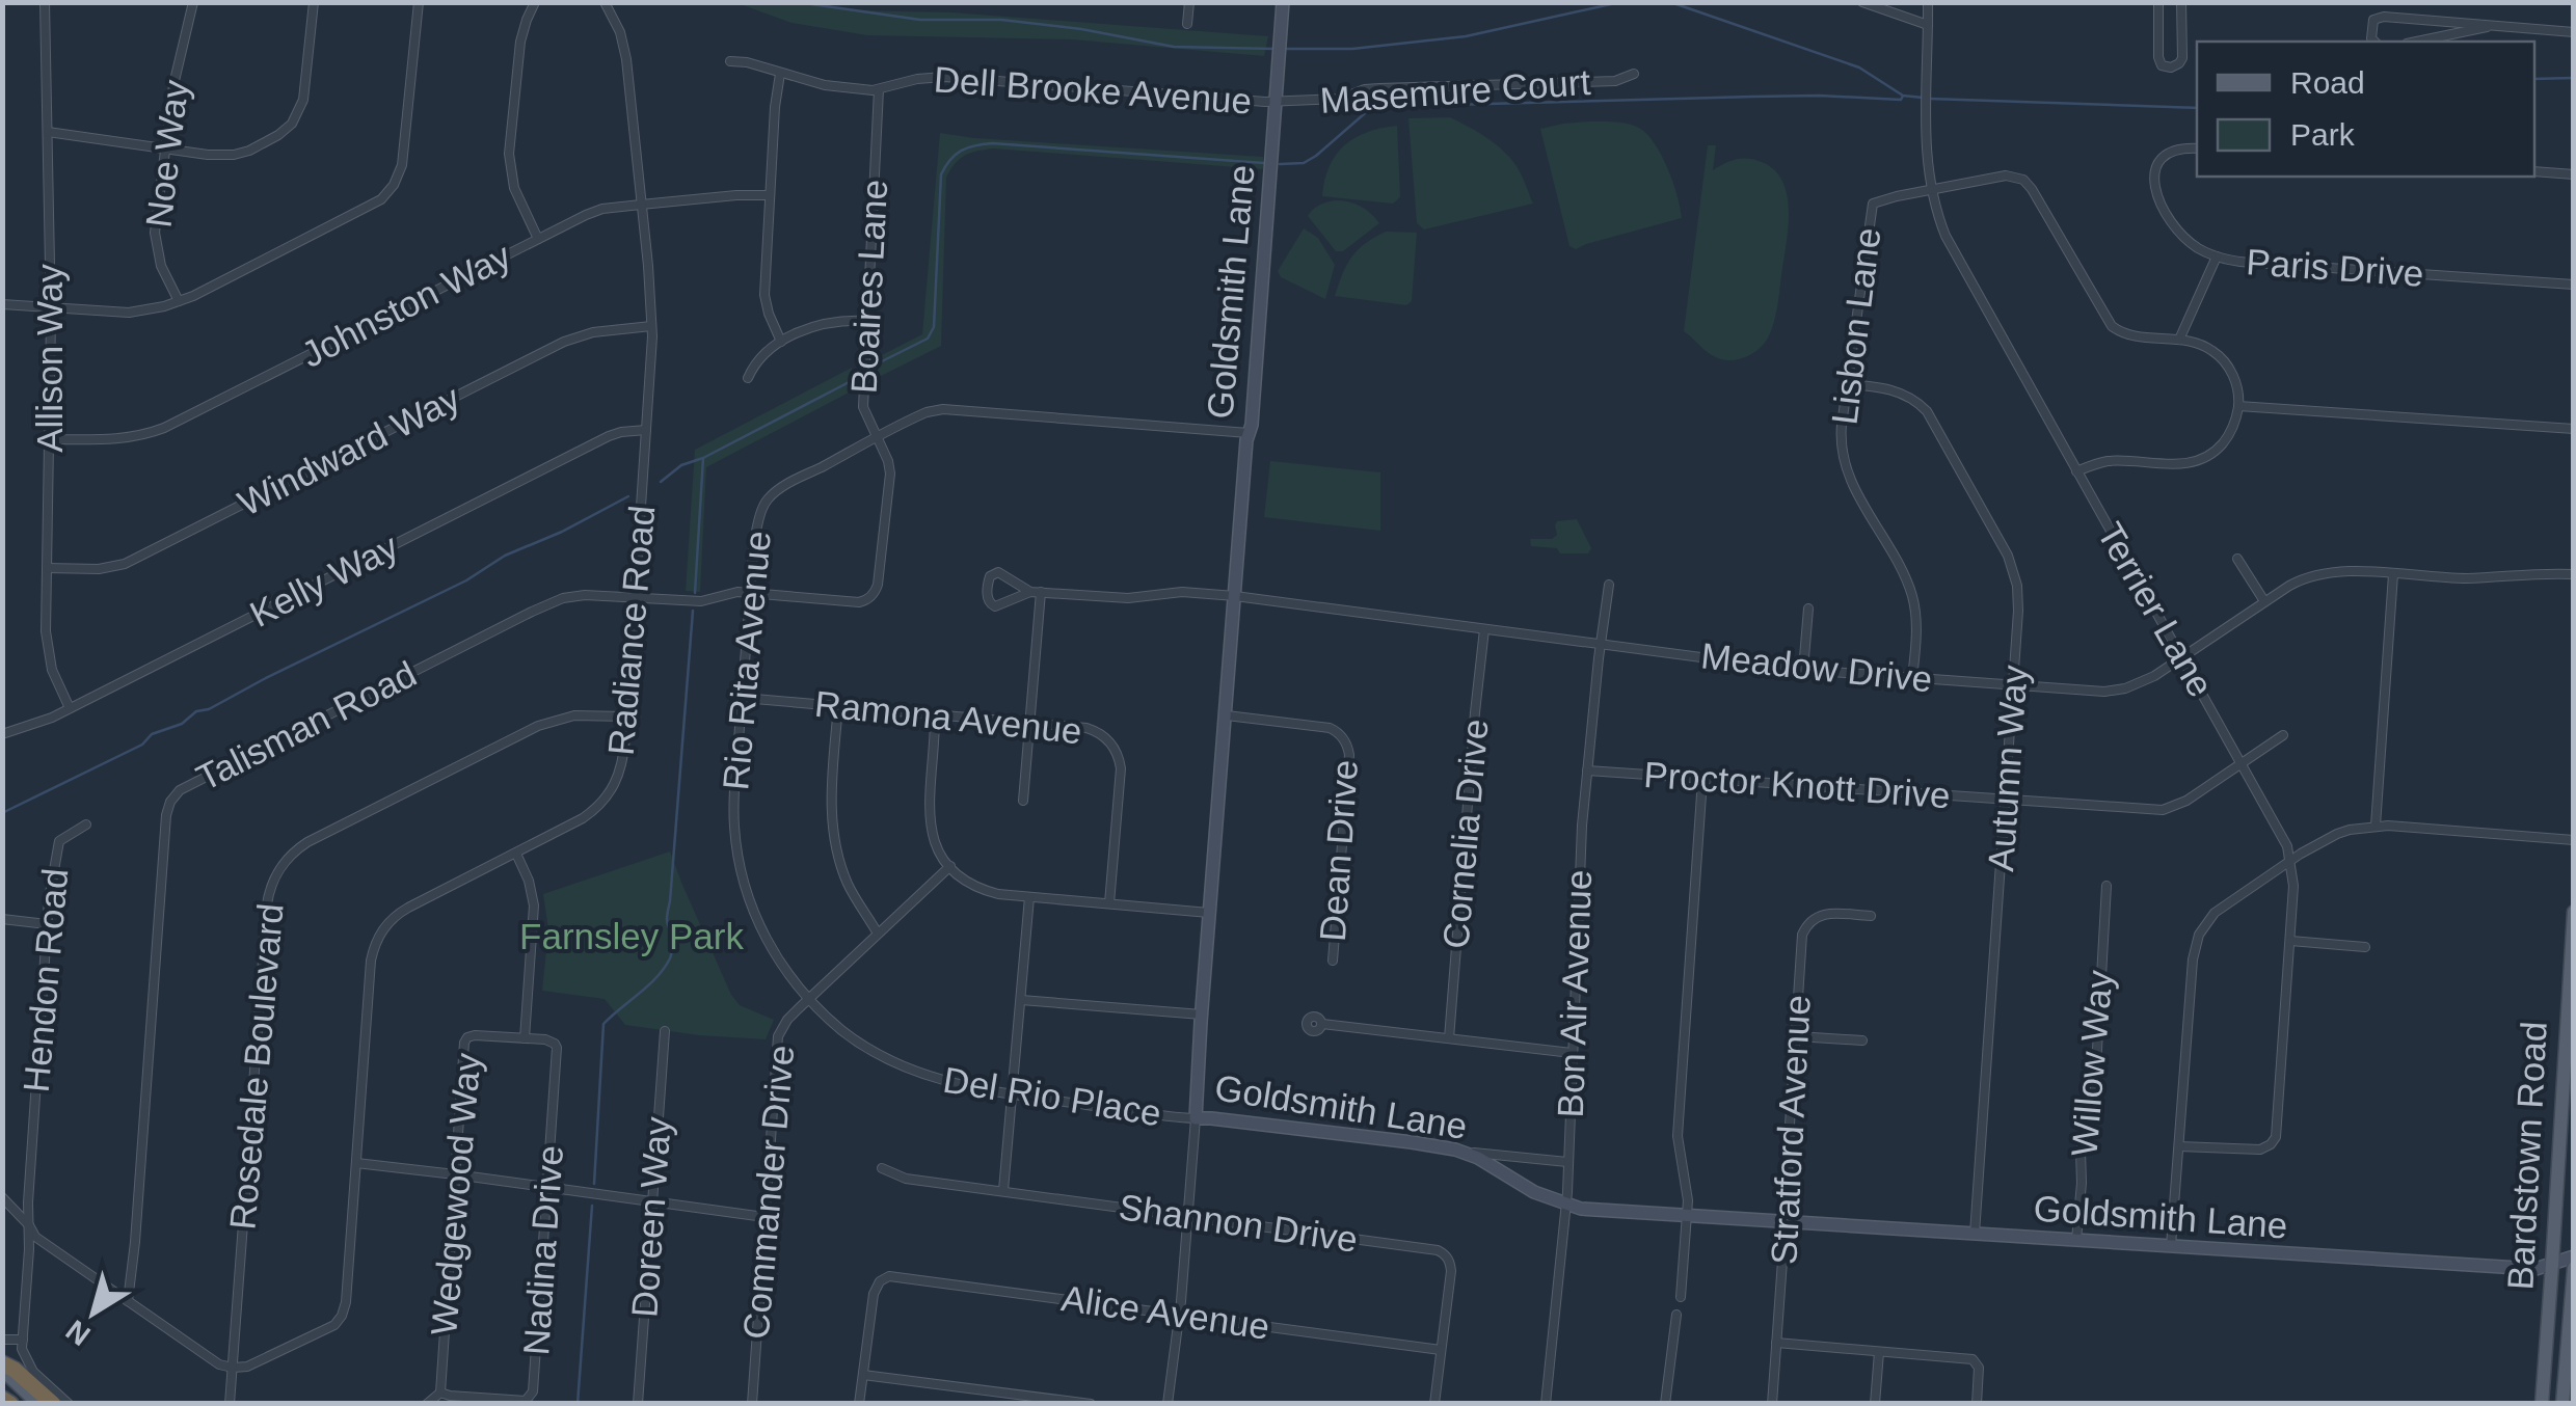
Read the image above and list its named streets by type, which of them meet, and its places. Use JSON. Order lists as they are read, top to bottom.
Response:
{
  "streets": {
    "main road": ["Bardstown Road"],
    "street": [
      "Dell Brooke Avenue",
      "Masemure Court",
      "Noe Way",
      "Paris Drive",
      "Boaires Lane",
      "Goldsmith Lane",
      "Johnston Way",
      "Lisbon Lane",
      "Allison Way",
      "Windward Way",
      "Kelly Way",
      "Terrier Lane",
      "Radiance Road",
      "Rio Rita Avenue",
      "Meadow Drive",
      "Ramona Avenue",
      "Talisman Road",
      "Autumn Way",
      "Proctor Knott Drive",
      "Cornelia Drive",
      "Dean Drive",
      "Hendon Road",
      "Bon Air Avenue",
      "Willow Way",
      "Rosedale Boulevard",
      "Del Rio Place",
      "Stratford Avenue",
      "Commander Drive",
      "Wedgewood Way",
      "Doreen Way",
      "Shannon Drive",
      "Nadina Drive",
      "Alice Avenue"
    ]
  },
  "crossings": [
    ["Dell Brooke Avenue", "Masemure Court"],
    ["Dell Brooke Avenue", "Boaires Lane"],
    ["Dell Brooke Avenue", "Goldsmith Lane"],
    ["Masemure Court", "Goldsmith Lane"],
    ["Boaires Lane", "Rio Rita Avenue"],
    ["Boaires Lane", "Talisman Road"],
    ["Goldsmith Lane", "Rio Rita Avenue"],
    ["Goldsmith Lane", "Meadow Drive"],
    ["Goldsmith Lane", "Autumn Way"],
    ["Goldsmith Lane", "Dean Drive"],
    ["Goldsmith Lane", "Bon Air Avenue"],
    ["Goldsmith Lane", "Willow Way"],
    ["Goldsmith Lane", "Del Rio Place"],
    ["Goldsmith Lane", "Stratford Avenue"],
    ["Goldsmith Lane", "Bardstown Road"],
    ["Johnston Way", "Allison Way"],
    ["Johnston Way", "Radiance Road"],
    ["Lisbon Lane", "Terrier Lane"],
    ["Lisbon Lane", "Meadow Drive"],
    ["Lisbon Lane", "Autumn Way"],
    ["Allison Way", "Windward Way"],
    ["Allison Way", "Kelly Way"],
    ["Windward Way", "Radiance Road"],
    ["Kelly Way", "Radiance Road"],
    ["Terrier Lane", "Meadow Drive"],
    ["Terrier Lane", "Proctor Knott Drive"],
    ["Radiance Road", "Talisman Road"],
    ["Radiance Road", "Rosedale Boulevard"],
    ["Radiance Road", "Wedgewood Way"],
    ["Rio Rita Avenue", "Ramona Avenue"],
    ["Rio Rita Avenue", "Talisman Road"],
    ["Rio Rita Avenue", "Del Rio Place"],
    ["Rio Rita Avenue", "Commander Drive"],
    ["Meadow Drive", "Autumn Way"],
    ["Meadow Drive", "Cornelia Drive"],
    ["Meadow Drive", "Bon Air Avenue"],
    ["Ramona Avenue", "Commander Drive"],
    ["Autumn Way", "Proctor Knott Drive"],
    ["Proctor Knott Drive", "Bon Air Avenue"],
    ["Del Rio Place", "Commander Drive"],
    ["Wedgewood Way", "Nadina Drive"],
    ["Shannon Drive", "Alice Avenue"]
  ],
  "parks": ["Farnsley Park"],
  "legend": ["Road", "Park"],
  "north": "bottom left"
}
